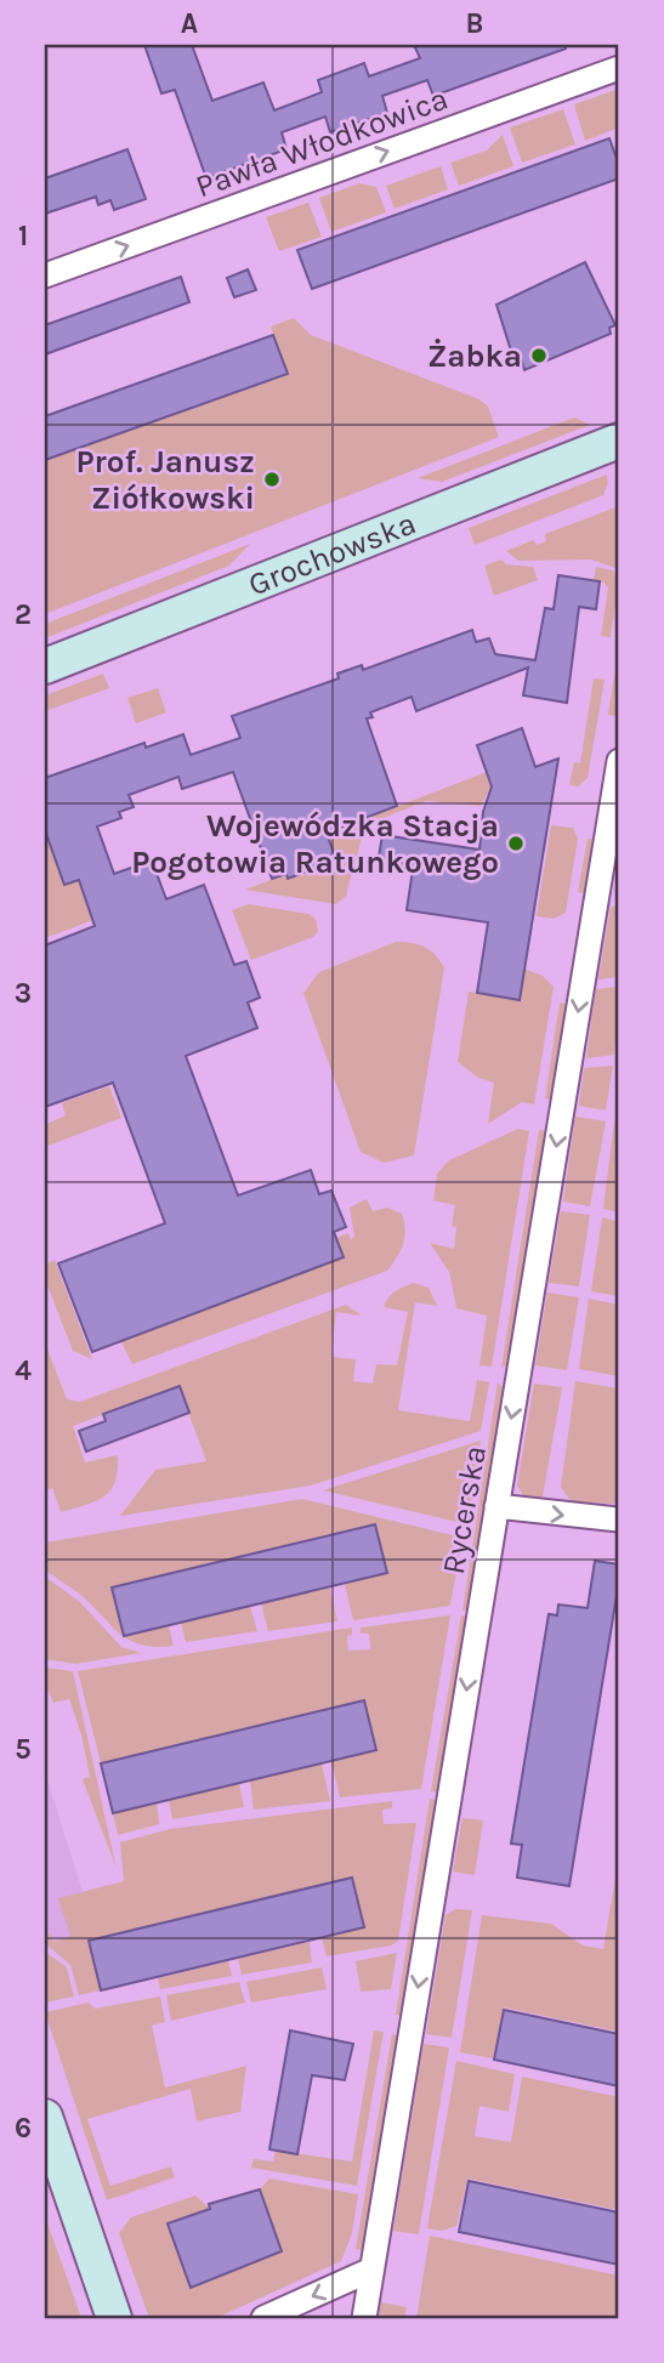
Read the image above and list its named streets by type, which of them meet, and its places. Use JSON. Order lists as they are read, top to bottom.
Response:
{
  "streets": {
    "street": ["Pawła Włodkowica", "Grochowska", "Rycerska"]
  },
  "one_way": ["Pawła Włodkowica", "Rycerska"],
  "places": ["Żabka", "Prof. Janusz Ziółkowski", "Wojewódzka Stacja Pogotowia Ratunkowego"],
  "grid": {
    "columns": ["A", "B"],
    "rows": [
      "1",
      "2",
      "3",
      "4",
      "5",
      "6"
    ]
  }
}
